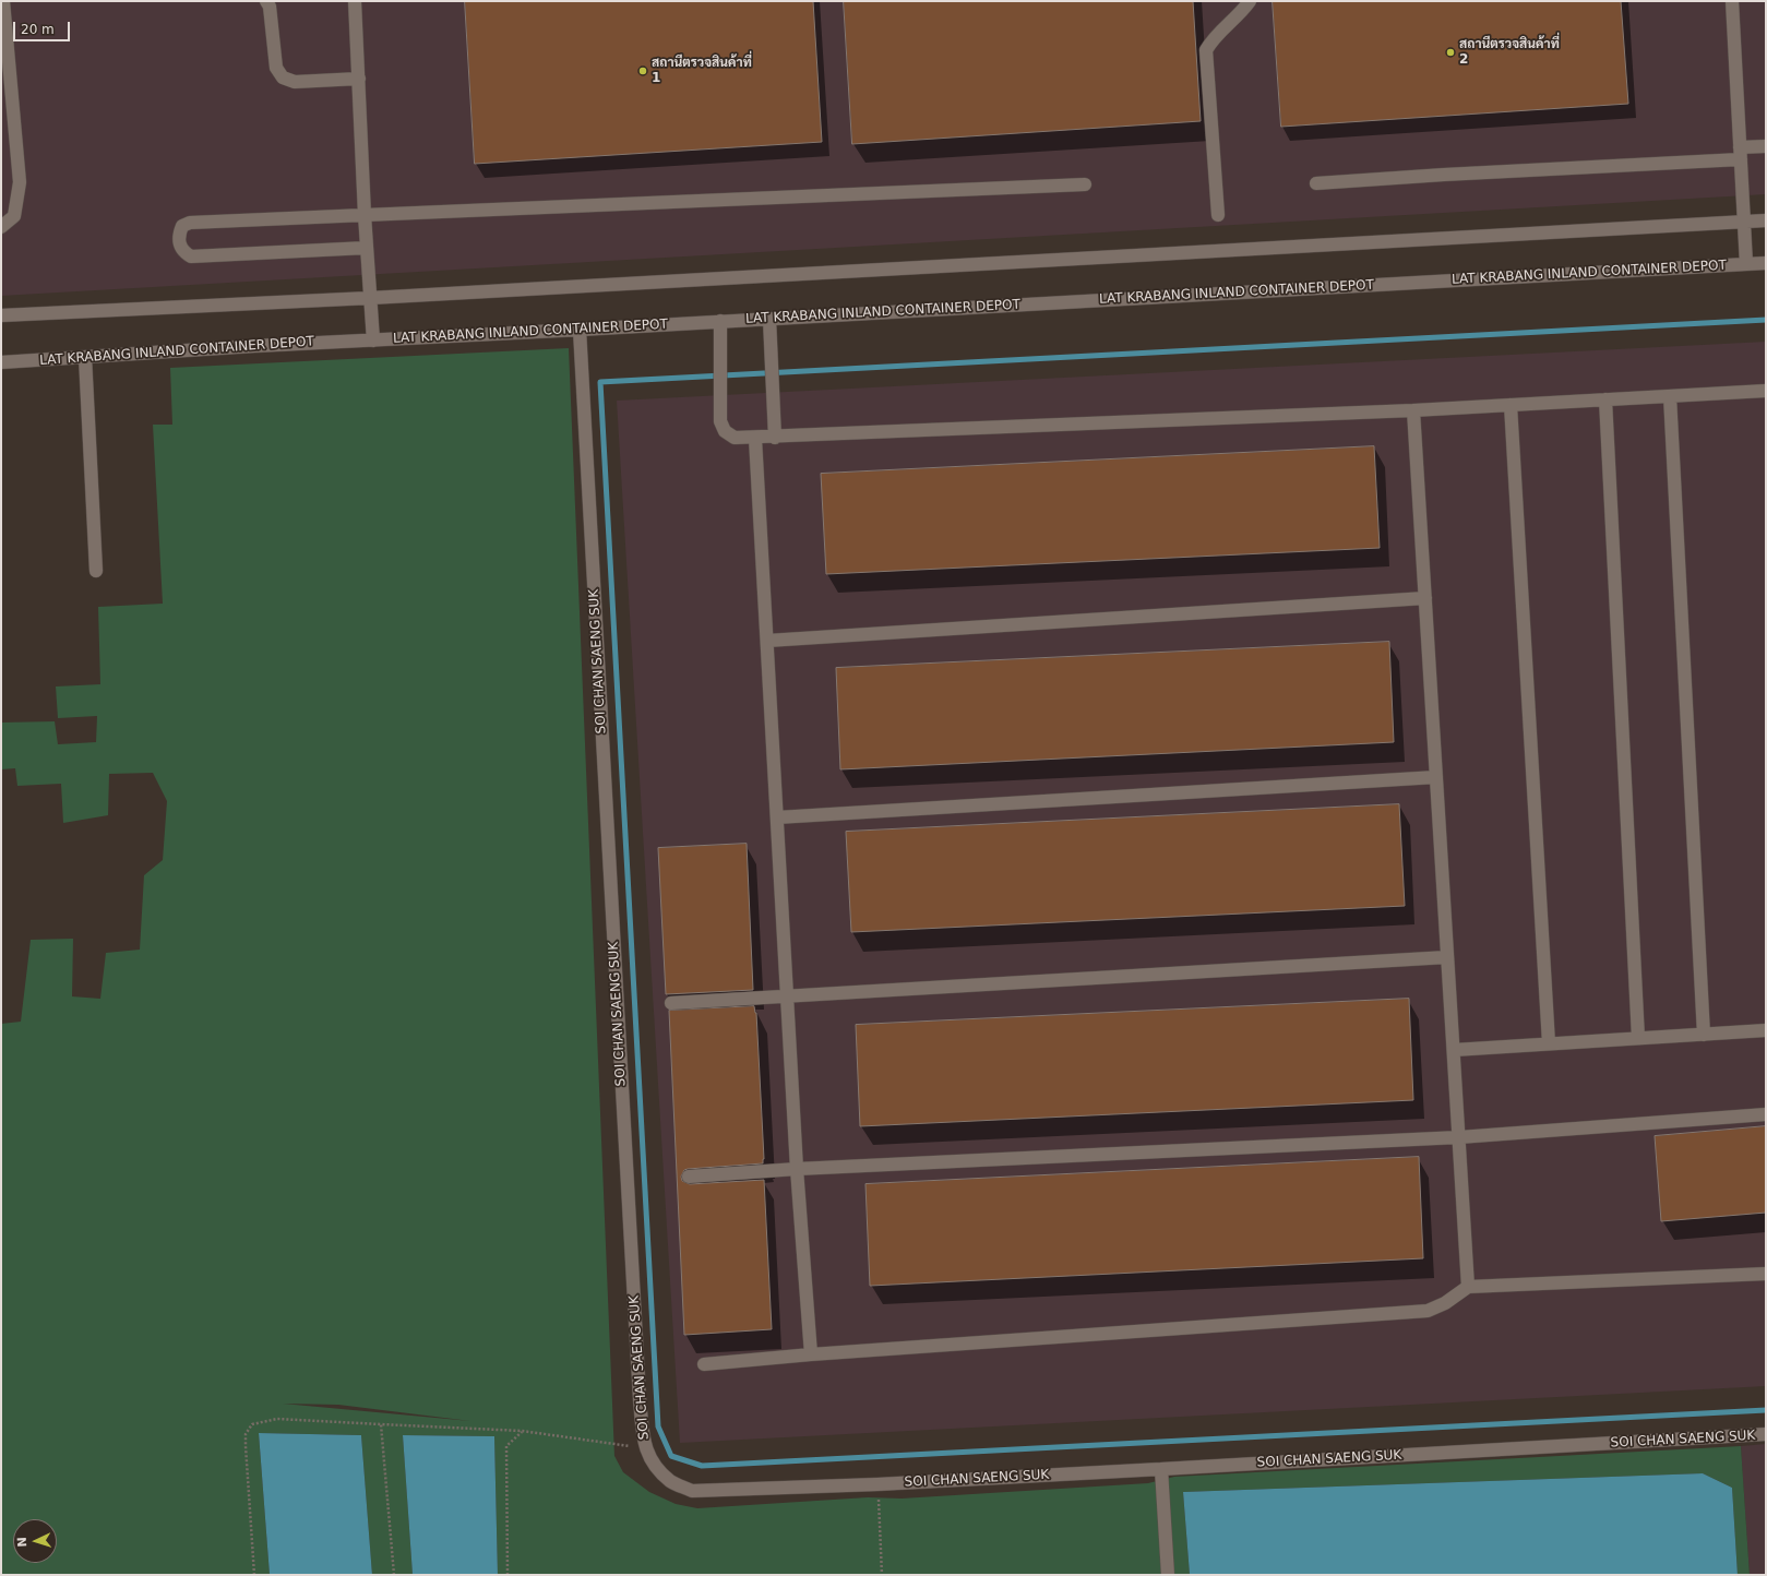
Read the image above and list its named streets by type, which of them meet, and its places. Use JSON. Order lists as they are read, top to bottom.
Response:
{
  "streets": {
    "street": ["LAT KRABANG INLAND CONTAINER DEPOT", "SOI CHAN SAENG SUK"]
  },
  "crossings": [
    ["LAT KRABANG INLAND CONTAINER DEPOT", "SOI CHAN SAENG SUK"]
  ],
  "places": ["สถานีตรวจสินค้าที่ 2", "สถานีตรวจสินค้าที่ 1"],
  "scale_bar": "20 m",
  "north": "left"
}
